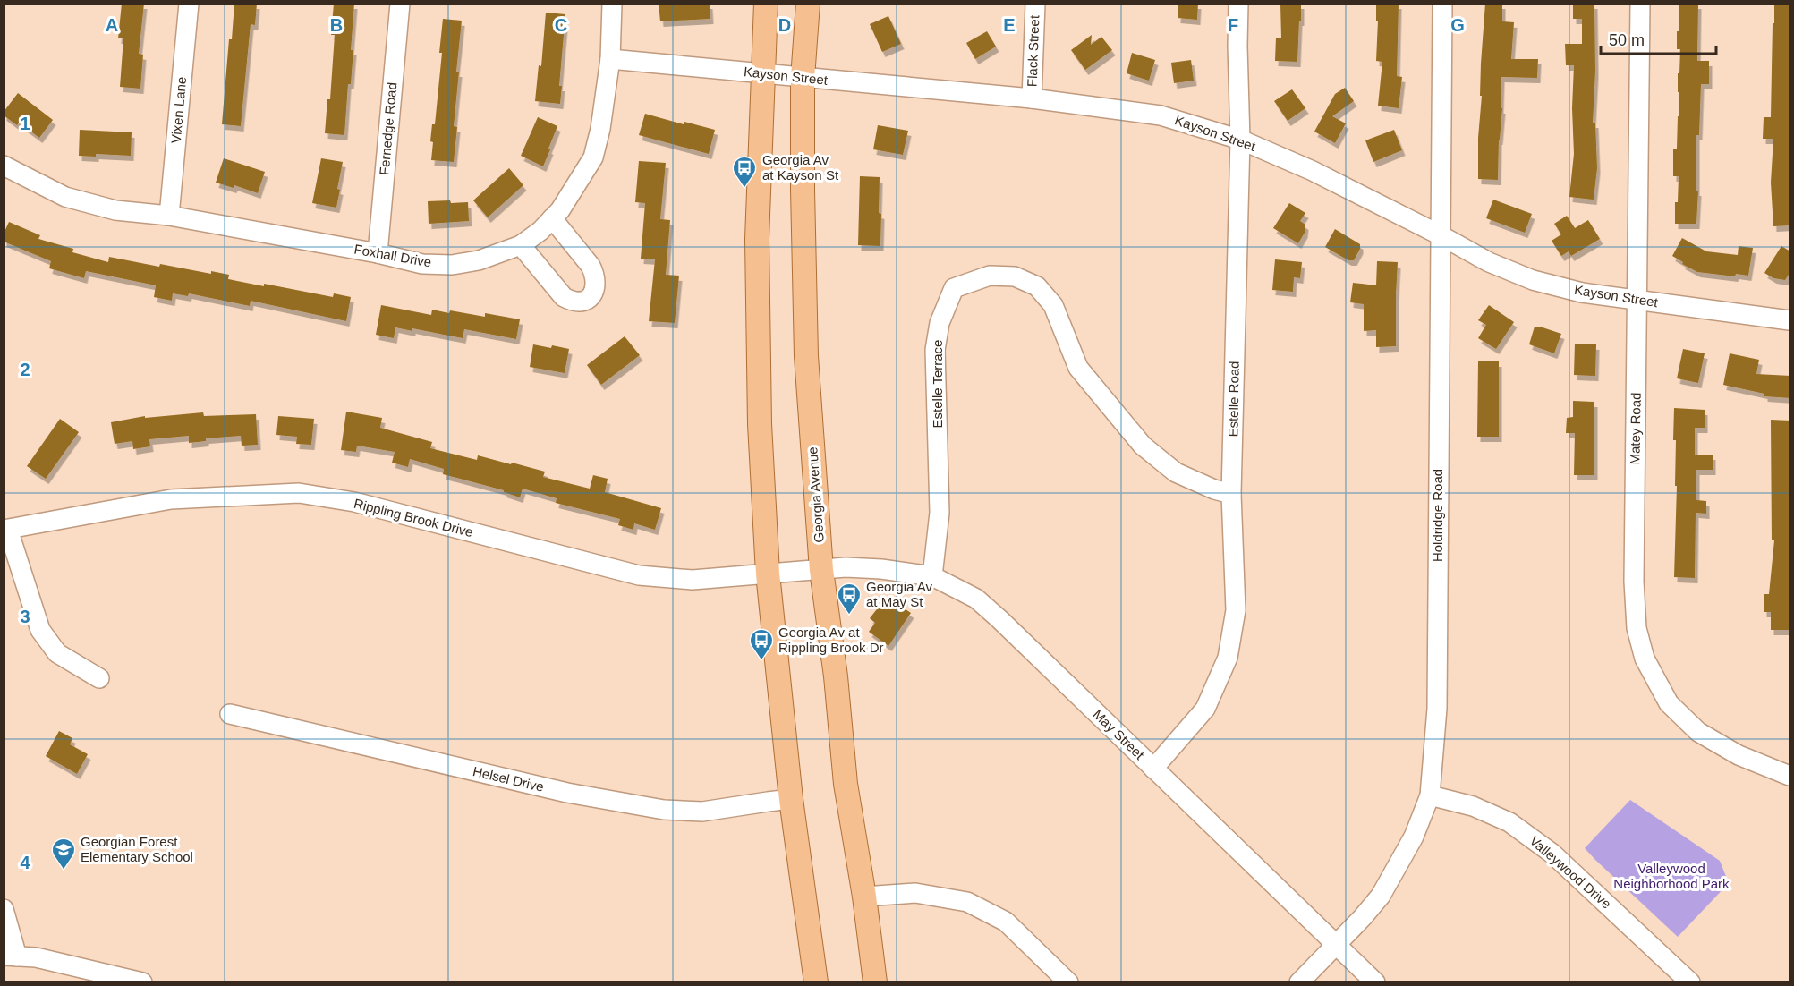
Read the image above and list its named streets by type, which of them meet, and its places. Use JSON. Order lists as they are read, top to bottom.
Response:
{
  "streets": {
    "main road": ["Georgia Avenue"],
    "street": [
      "Flack Street",
      "Kayson Street",
      "Vixen Lane",
      "Fernedge Road",
      "Foxhall Drive",
      "Estelle Terrace",
      "Estelle Road",
      "Matey Road",
      "Holdridge Road",
      "Rippling Brook Drive",
      "May Street",
      "Helsel Drive",
      "Valleywood Drive"
    ]
  },
  "crossings": [
    ["Flack Street", "Kayson Street"],
    ["Kayson Street", "Foxhall Drive"],
    ["Kayson Street", "Estelle Road"],
    ["Kayson Street", "Matey Road"],
    ["Kayson Street", "Georgia Avenue"],
    ["Kayson Street", "Holdridge Road"],
    ["Vixen Lane", "Foxhall Drive"],
    ["Fernedge Road", "Foxhall Drive"],
    ["Estelle Terrace", "Estelle Road"],
    ["Estelle Terrace", "May Street"],
    ["Estelle Road", "May Street"],
    ["Georgia Avenue", "Rippling Brook Drive"],
    ["Georgia Avenue", "May Street"],
    ["Holdridge Road", "May Street"],
    ["Holdridge Road", "Valleywood Drive"],
    ["Rippling Brook Drive", "May Street"]
  ],
  "parks": ["Valleywood Neighborhood Park"],
  "places": {
    "bus stop": ["Georgia Av at Kayson St", "Georgia Av at May St", "Georgia Av at Rippling Brook Dr"],
    "school or university": ["Georgian Forest Elementary School"]
  },
  "scale_bar": "50 m",
  "grid": {
    "columns": [
      "A",
      "B",
      "C",
      "D",
      "E",
      "F",
      "G"
    ],
    "rows": [
      "1",
      "2",
      "3",
      "4"
    ]
  }
}
